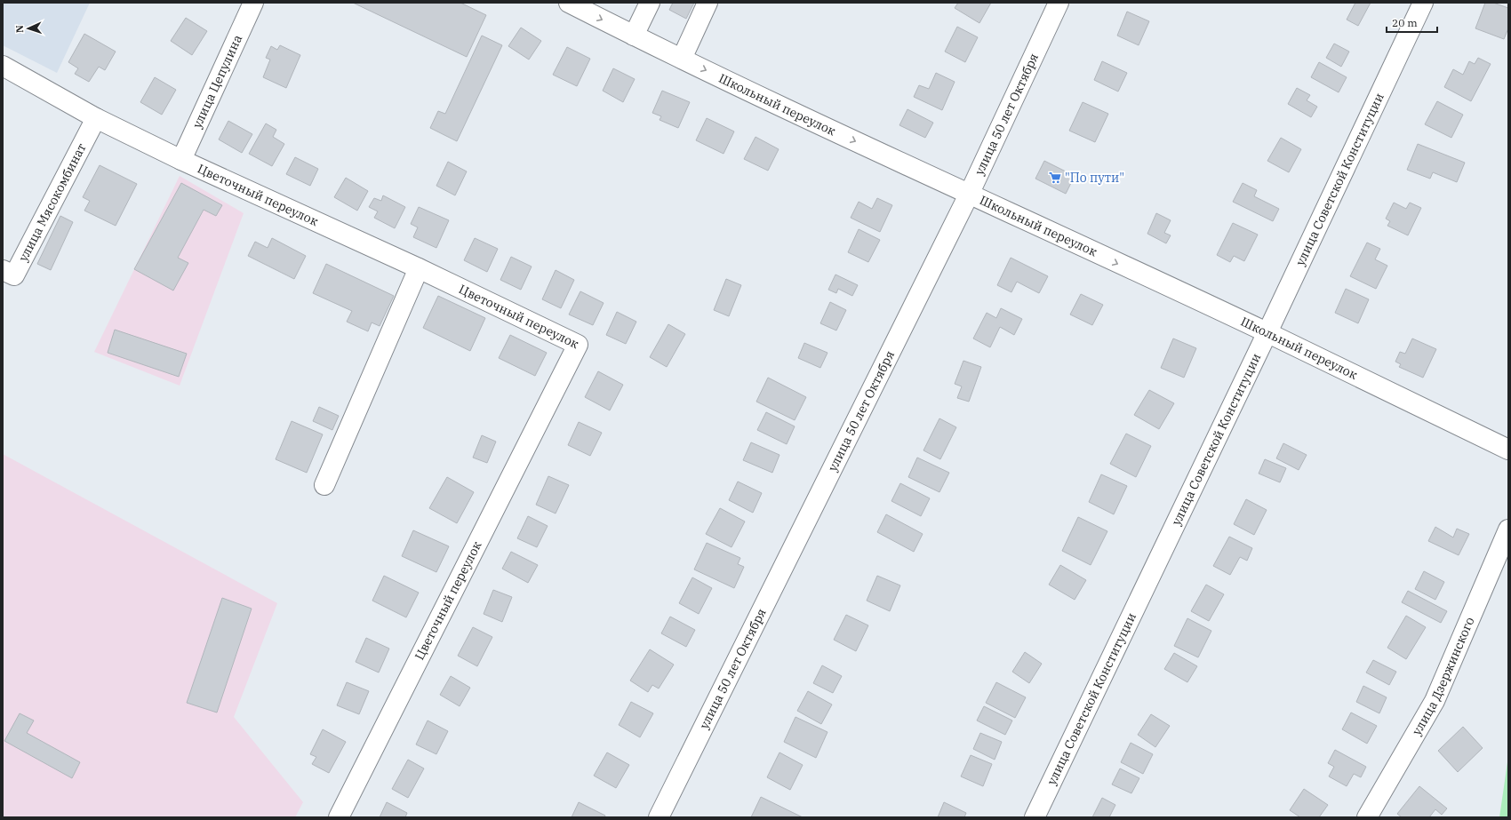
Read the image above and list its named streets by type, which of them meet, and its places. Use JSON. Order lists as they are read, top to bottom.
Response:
{
  "streets": {
    "street": [
      "улица Цепулина",
      "Школьный переулок",
      "улица 50 лет Октября",
      "улица Советской Конституции",
      "Цветочный переулок",
      "улица Мясокомбинат",
      "улица Дзержинского"
    ]
  },
  "crossings": [
    ["улица Цепулина", "Цветочный переулок"],
    ["Школьный переулок", "улица 50 лет Октября"],
    ["Школьный переулок", "улица Советской Конституции"],
    ["Цветочный переулок", "улица Мясокомбинат"]
  ],
  "one_way": ["Школьный переулок"],
  "places": {
    "supermarket": ["\"По пути\""]
  },
  "scale_bar": "20 m",
  "north": "left"
}
